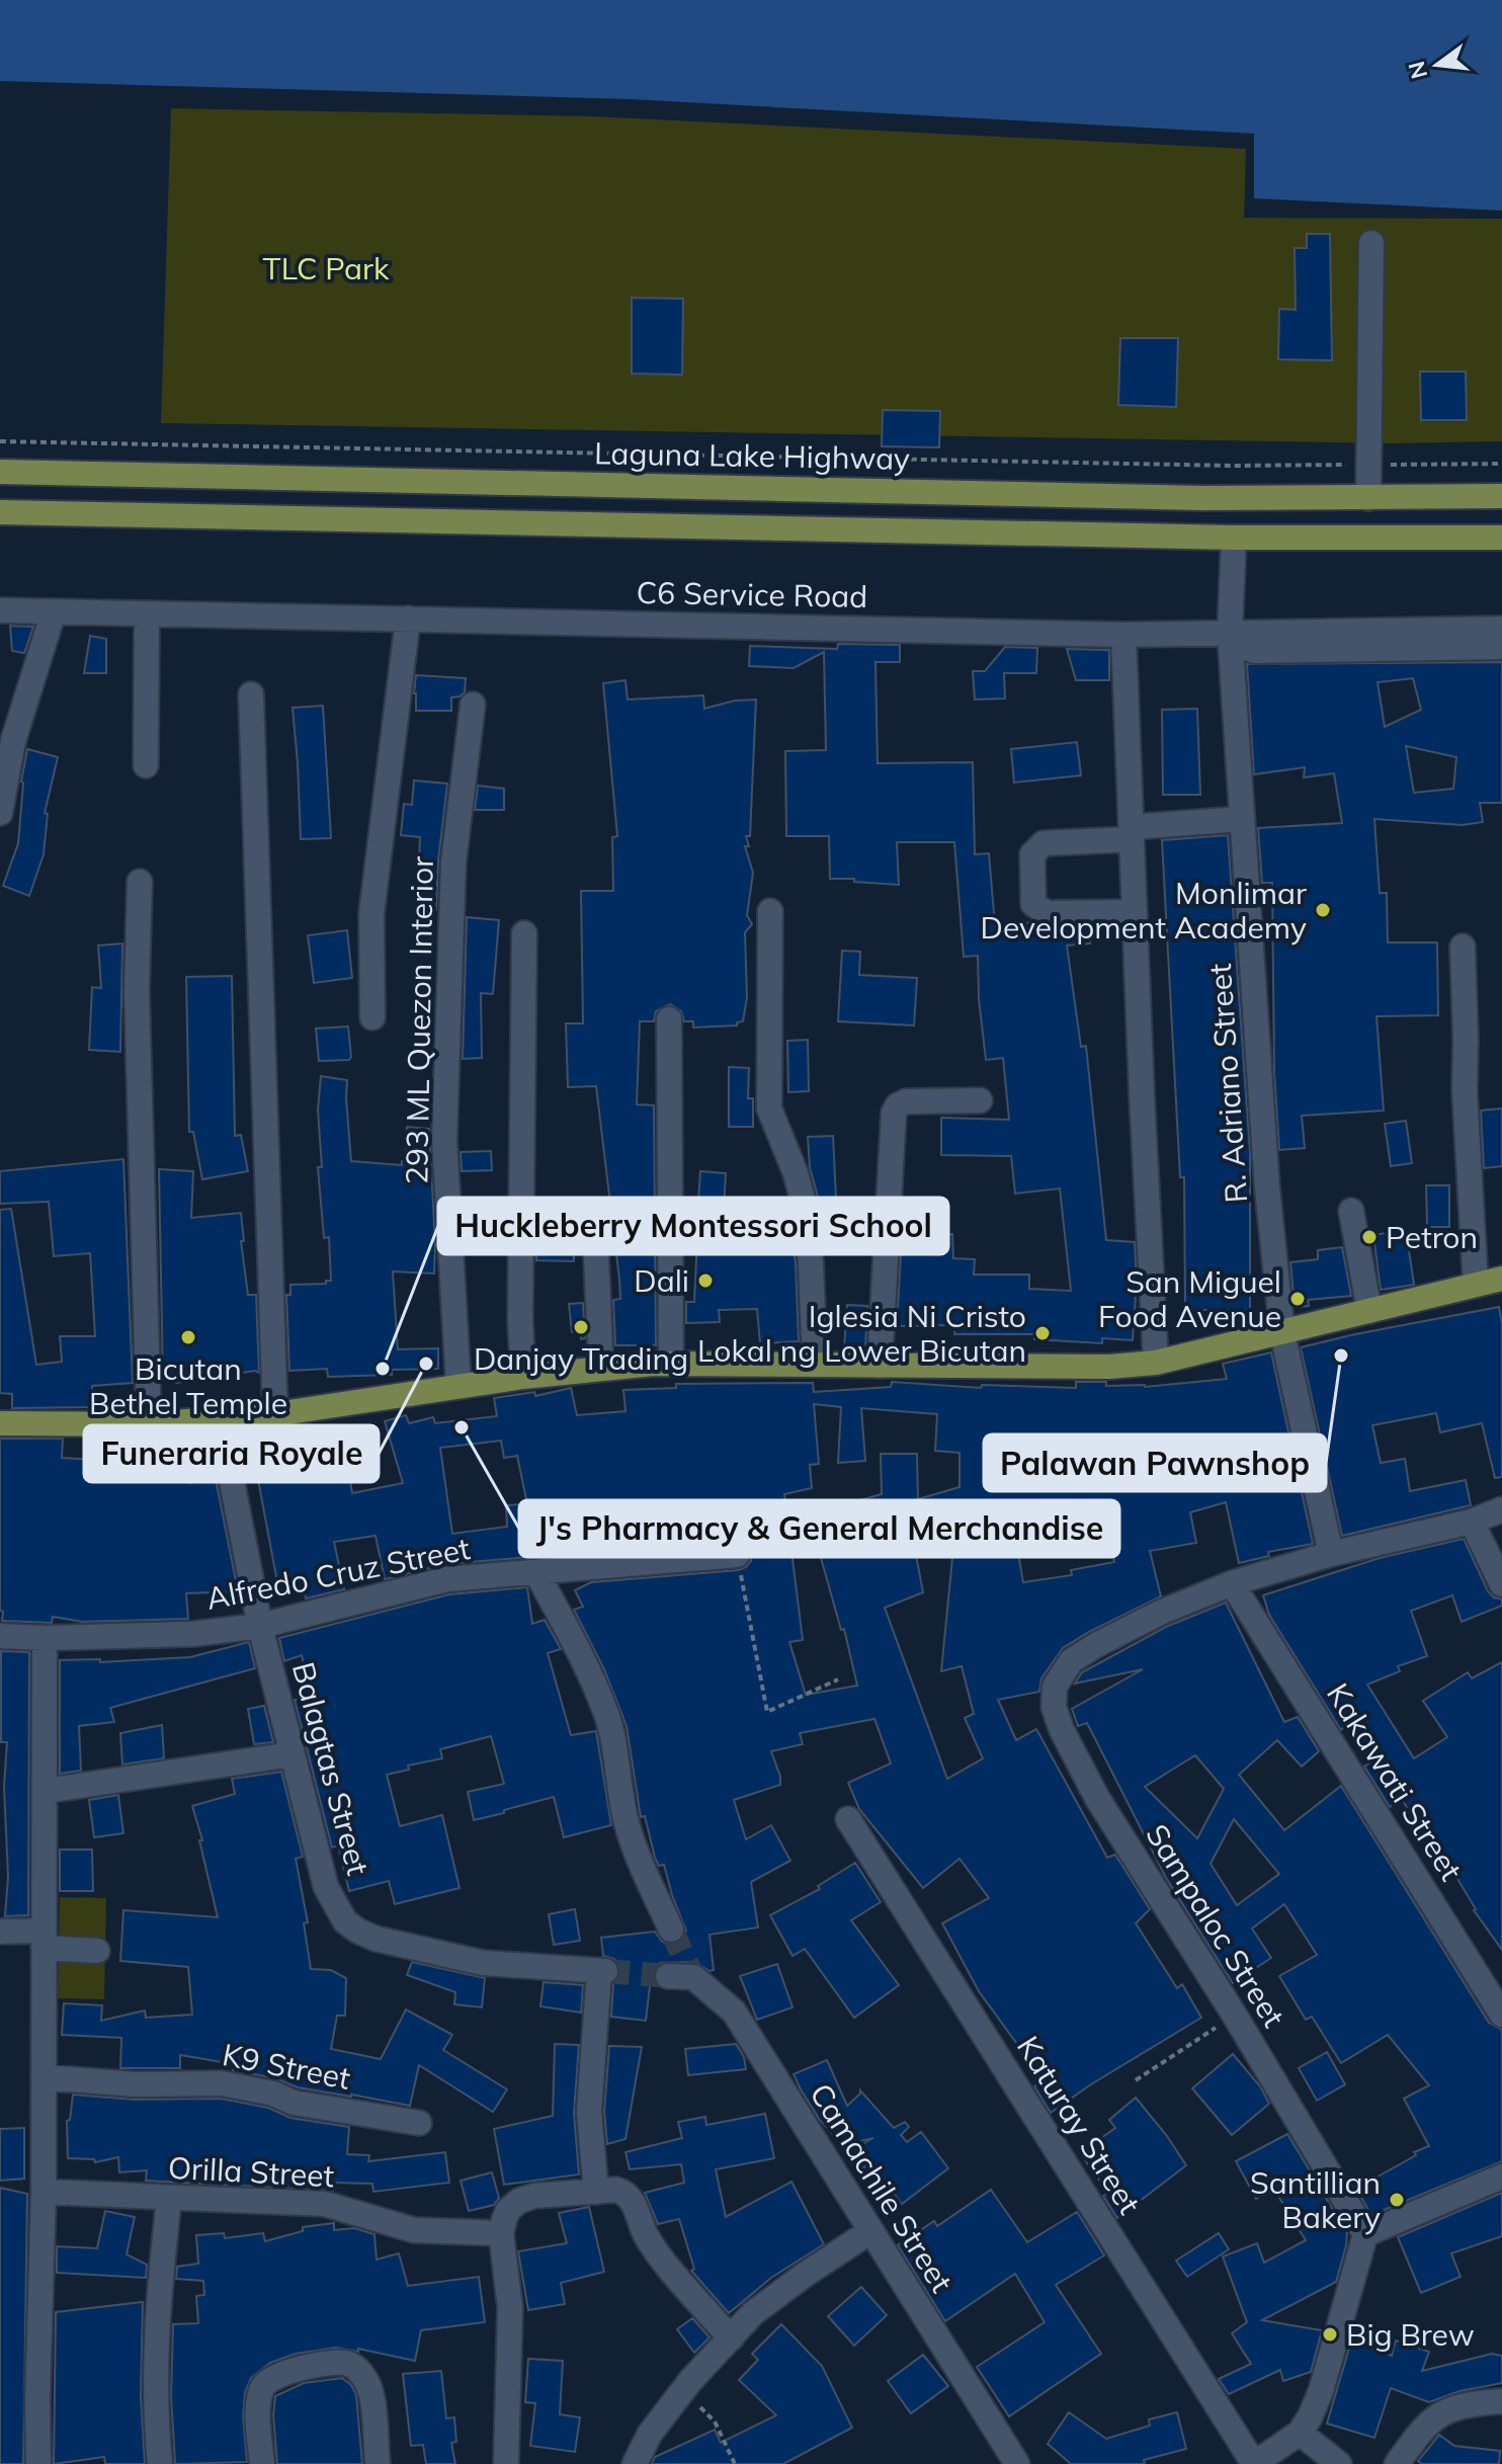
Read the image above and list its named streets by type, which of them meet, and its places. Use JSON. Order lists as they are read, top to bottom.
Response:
{
  "streets": {
    "main road": ["Laguna Lake Highway"],
    "street": [
      "C6 Service Road",
      "293 ML Quezon Interior",
      "R. Adriano Street",
      "Alfredo Cruz Street",
      "Balagtas Street",
      "Kakawati Street",
      "Sampaloc Street",
      "K9 Street",
      "Katuray Street",
      "Orilla Street",
      "Camachile Street"
    ]
  },
  "crossings": [
    ["C6 Service Road", "R. Adriano Street"],
    ["R. Adriano Street", "Sampaloc Street"],
    ["Alfredo Cruz Street", "Balagtas Street"],
    ["Kakawati Street", "Sampaloc Street"]
  ],
  "parks": ["TLC Park"],
  "places": [
    "Monlimar Development Academy",
    "Petron",
    "Dali",
    "San Miguel Food Avenue",
    "Danjay Trading",
    "Iglesia Ni Cristo Lokal ng Lower Bicutan",
    "Bicutan Bethel Temple",
    "Palawan Pawnshop",
    "Funeraria Royale",
    "Huckleberry Montessori School",
    "J's Pharmacy & General Merchandise",
    "Santillian Bakery",
    "Big Brew"
  ],
  "north": "left"
}
